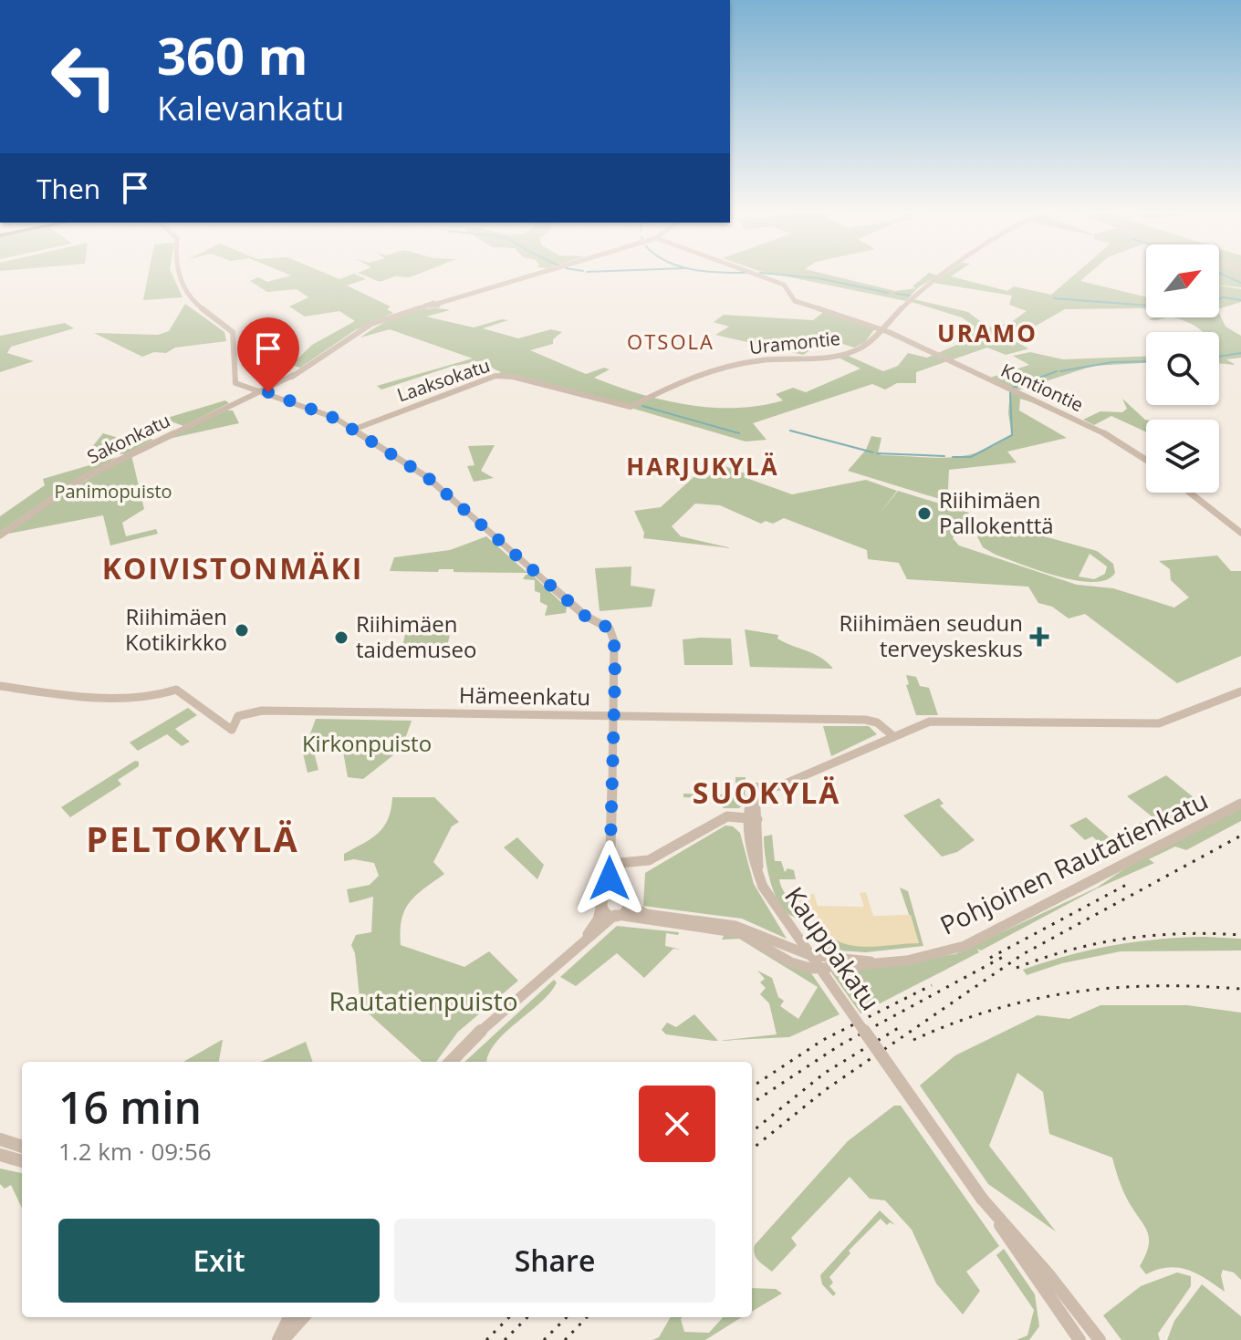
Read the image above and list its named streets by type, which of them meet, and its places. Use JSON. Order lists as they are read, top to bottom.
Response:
{
  "streets": {
    "street": [
      "Uramontie",
      "Laaksokatu",
      "Kontiontie",
      "Sakonkatu",
      "Hämeenkatu",
      "Pohjoinen Rautatienkatu",
      "Kauppakatu"
    ]
  },
  "crossings": [
    ["Uramontie", "Laaksokatu"],
    ["Uramontie", "Kontiontie"],
    ["Hämeenkatu", "Kauppakatu"]
  ],
  "districts": [
    "URAMO",
    "OTSOLA",
    "HARJUKYLÄ",
    "KOIVISTONMÄKI",
    "SUOKYLÄ",
    "PELTOKYLÄ"
  ],
  "parks": ["Panimopuisto", "Kirkonpuisto", "Rautatienpuisto"],
  "places": {
    "other": ["Riihimäen Pallokenttä", "Riihimäen Kotikirkko", "Riihimäen taidemuseo"],
    "health": ["Riihimäen seudun terveyskeskus"]
  },
  "north": "top right",
  "page": {
    "turn": ["360 m", "Kalevankatu"],
    "then": "Then",
    "heading": ["16 min", "1.2 km · 09:56"],
    "buttons": ["Exit", "Share"]
  }
}
